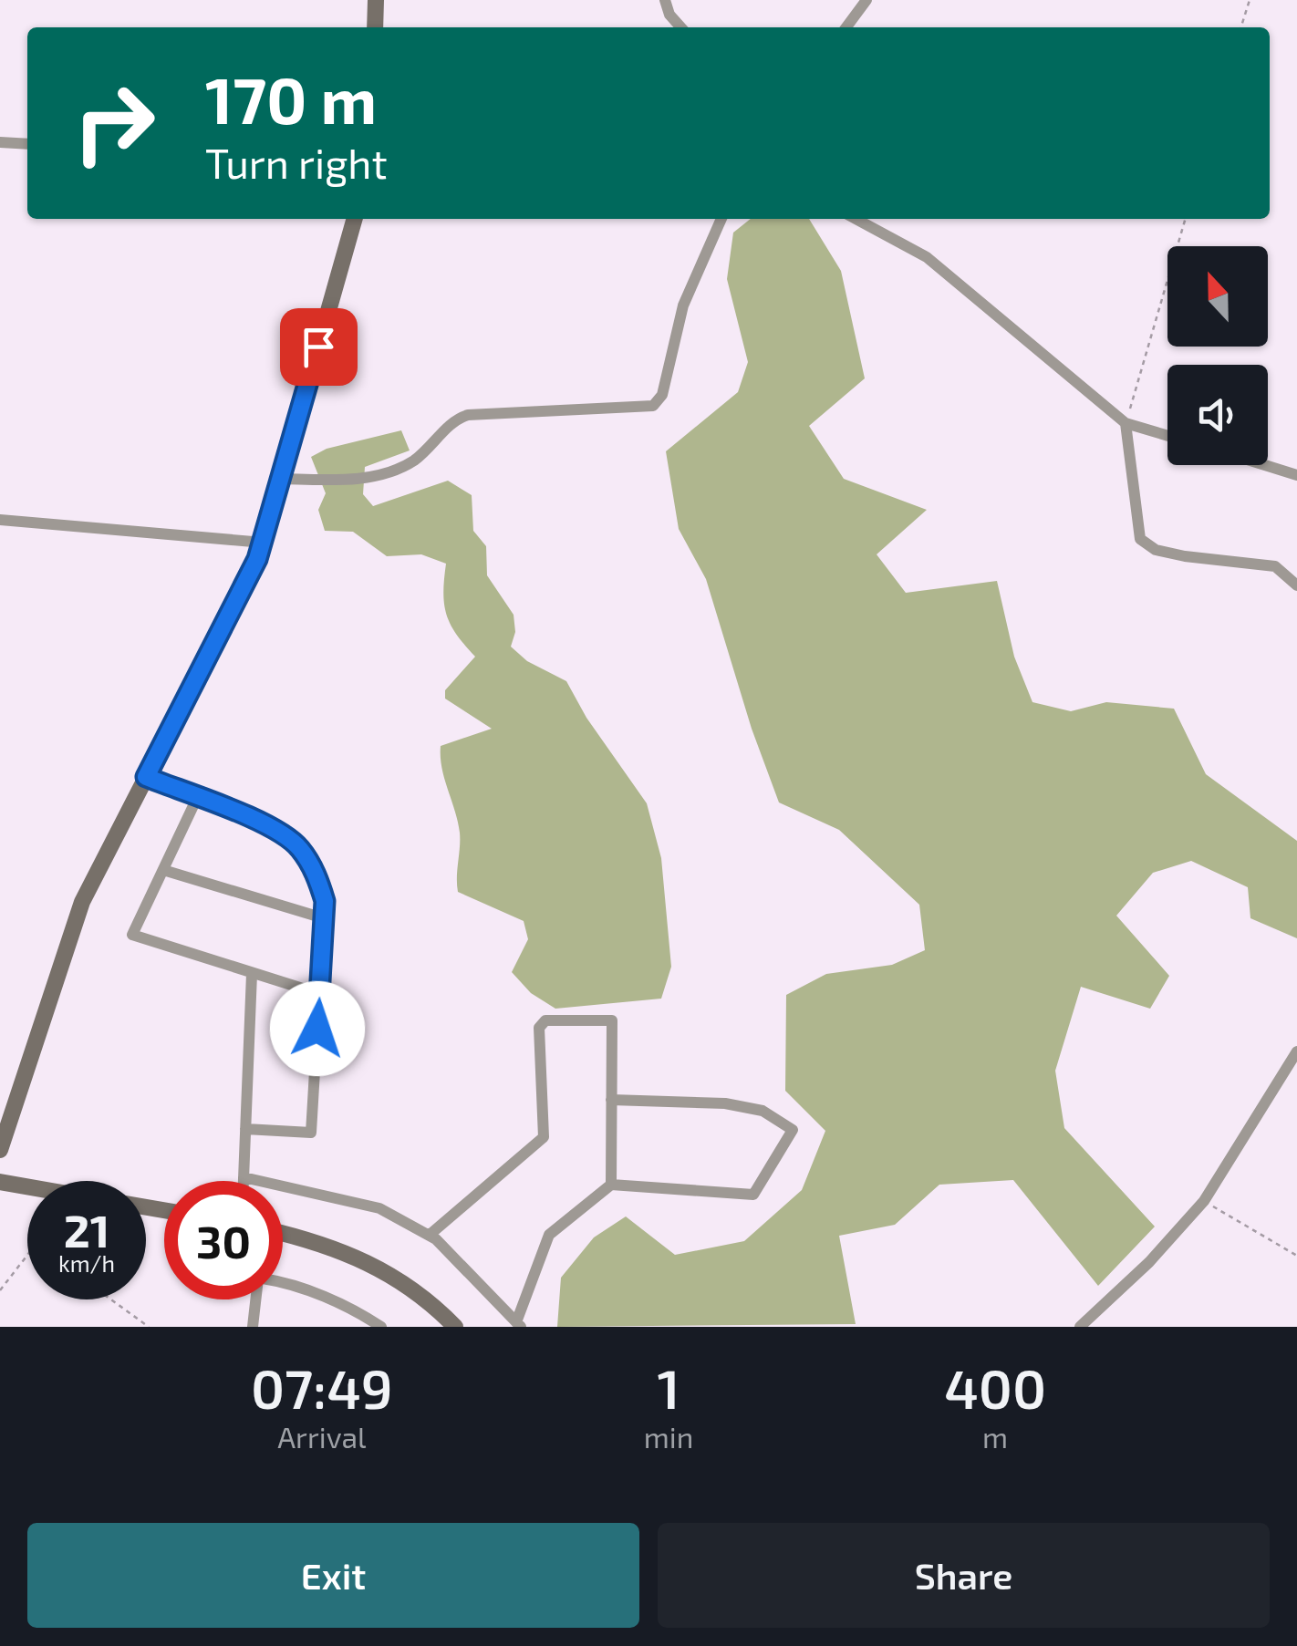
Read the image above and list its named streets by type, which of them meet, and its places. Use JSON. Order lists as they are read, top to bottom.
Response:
{
  "north": "top",
  "page": {
    "turn": ["170 m", "Turn right"],
    "speed": "21 km/h",
    "limit": "30",
    "eta": [
      "07:49",
      "Arrival",
      "1",
      "min",
      "400",
      "m"
    ],
    "buttons": ["Exit", "Share"]
  }
}
